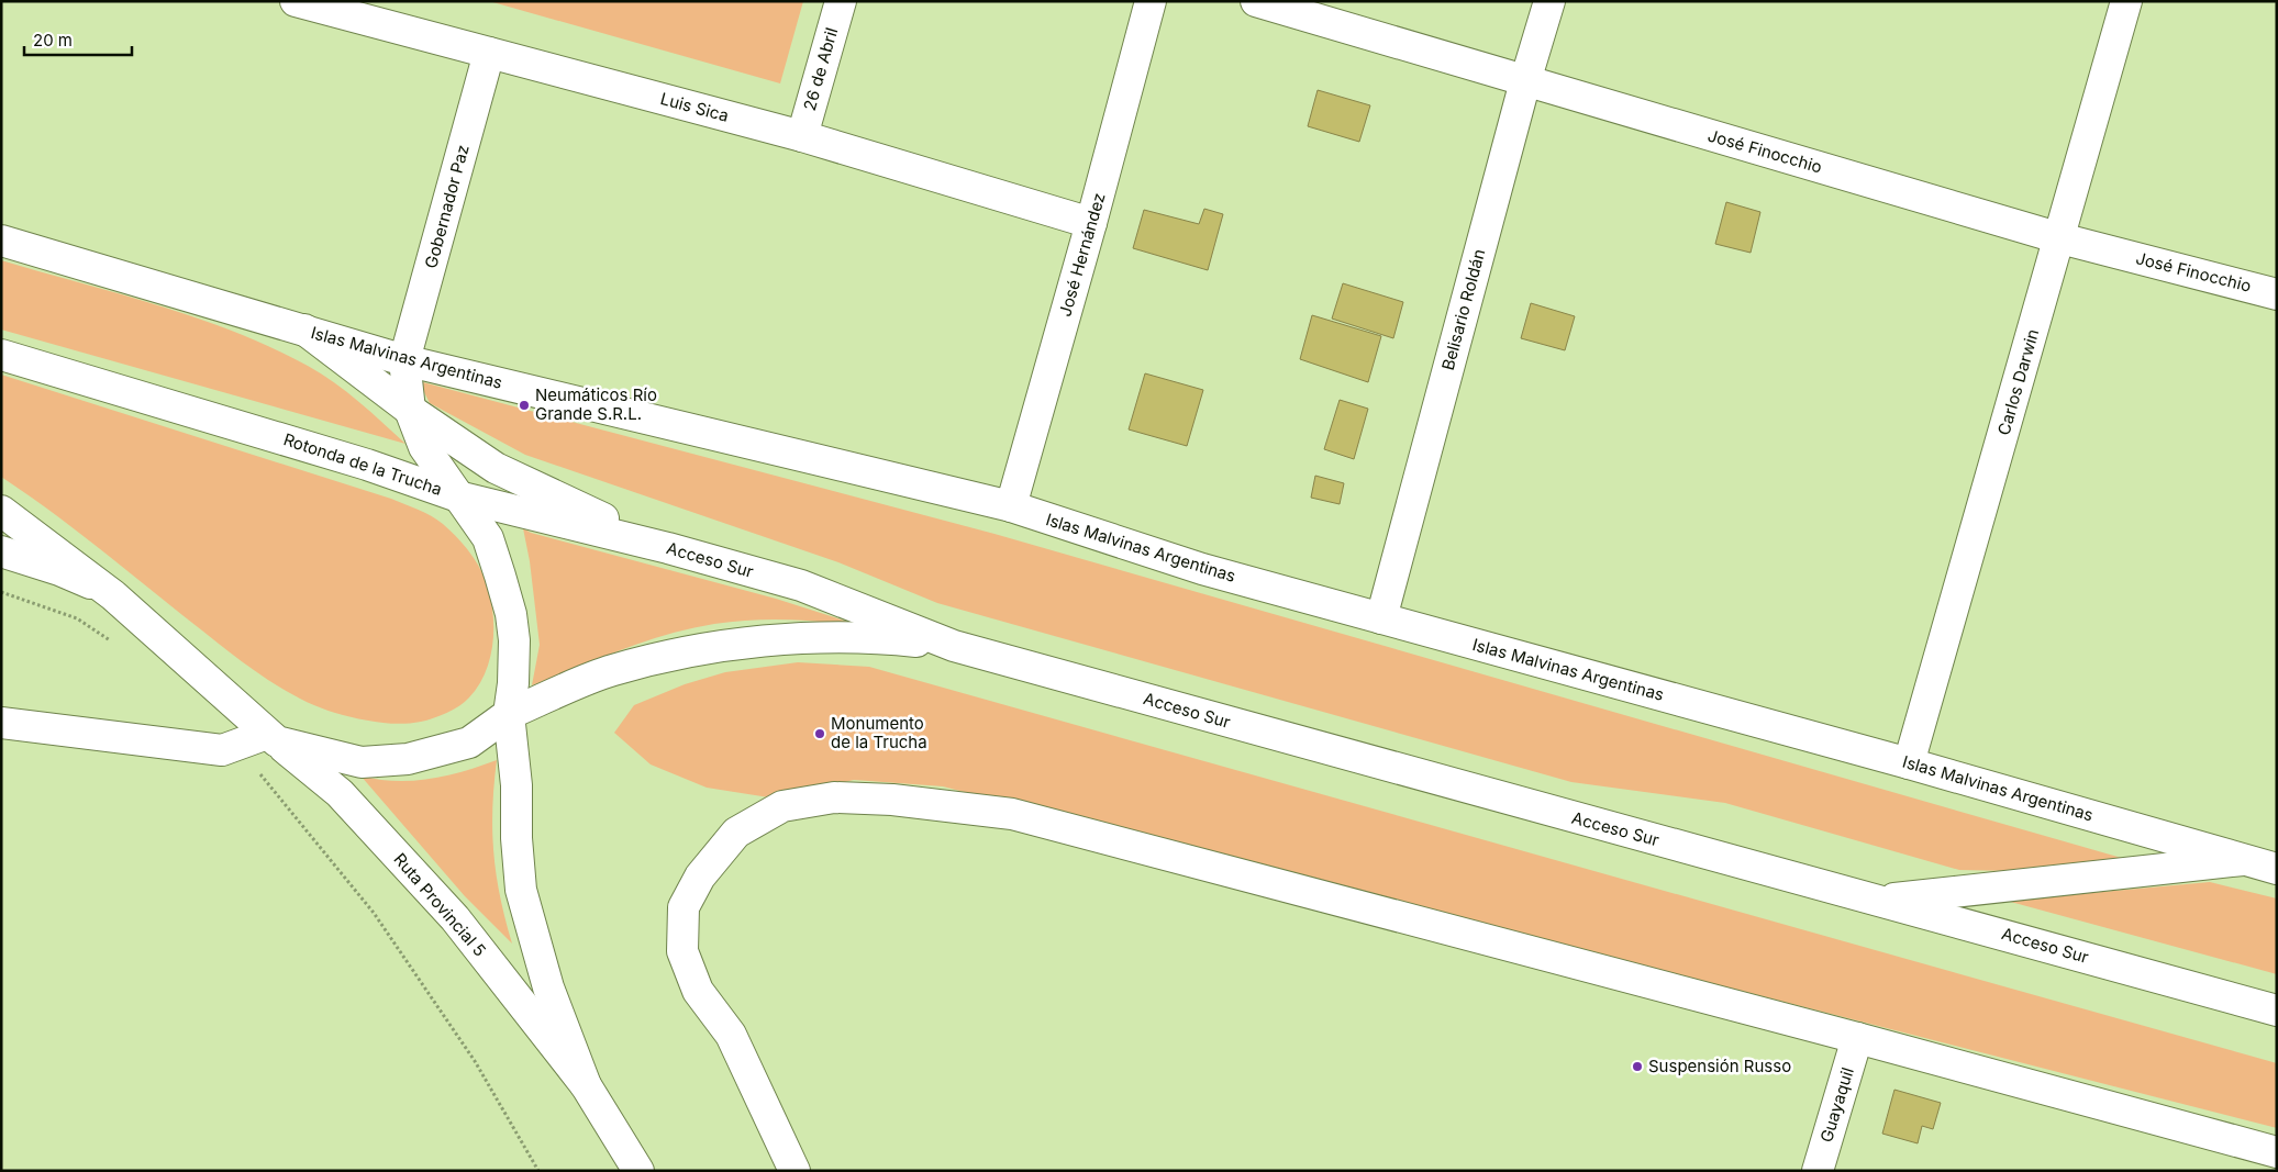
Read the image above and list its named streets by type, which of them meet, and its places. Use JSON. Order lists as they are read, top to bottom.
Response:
{
  "streets": {
    "street": [
      "26 de Abril",
      "Luis Sica",
      "José Finocchio",
      "Gobernador Paz",
      "José Hernández",
      "Belisario Roldán",
      "Islas Malvinas Argentinas",
      "Carlos Darwin",
      "Rotonda de la Trucha",
      "Acceso Sur",
      "Ruta Provincial 5",
      "Guayaquil"
    ]
  },
  "crossings": [
    ["26 de Abril", "Luis Sica"],
    ["Luis Sica", "Gobernador Paz"],
    ["Luis Sica", "José Hernández"],
    ["José Finocchio", "Belisario Roldán"],
    ["José Finocchio", "Carlos Darwin"],
    ["Gobernador Paz", "Islas Malvinas Argentinas"],
    ["José Hernández", "Islas Malvinas Argentinas"],
    ["Belisario Roldán", "Islas Malvinas Argentinas"],
    ["Islas Malvinas Argentinas", "Carlos Darwin"],
    ["Rotonda de la Trucha", "Acceso Sur"],
    ["Rotonda de la Trucha", "Ruta Provincial 5"],
    ["Acceso Sur", "Ruta Provincial 5"]
  ],
  "places": ["Neumáticos Río Grande S.R.L.", "Monumento de la Trucha", "Suspensión Russo"],
  "scale_bar": "20 m"
}
